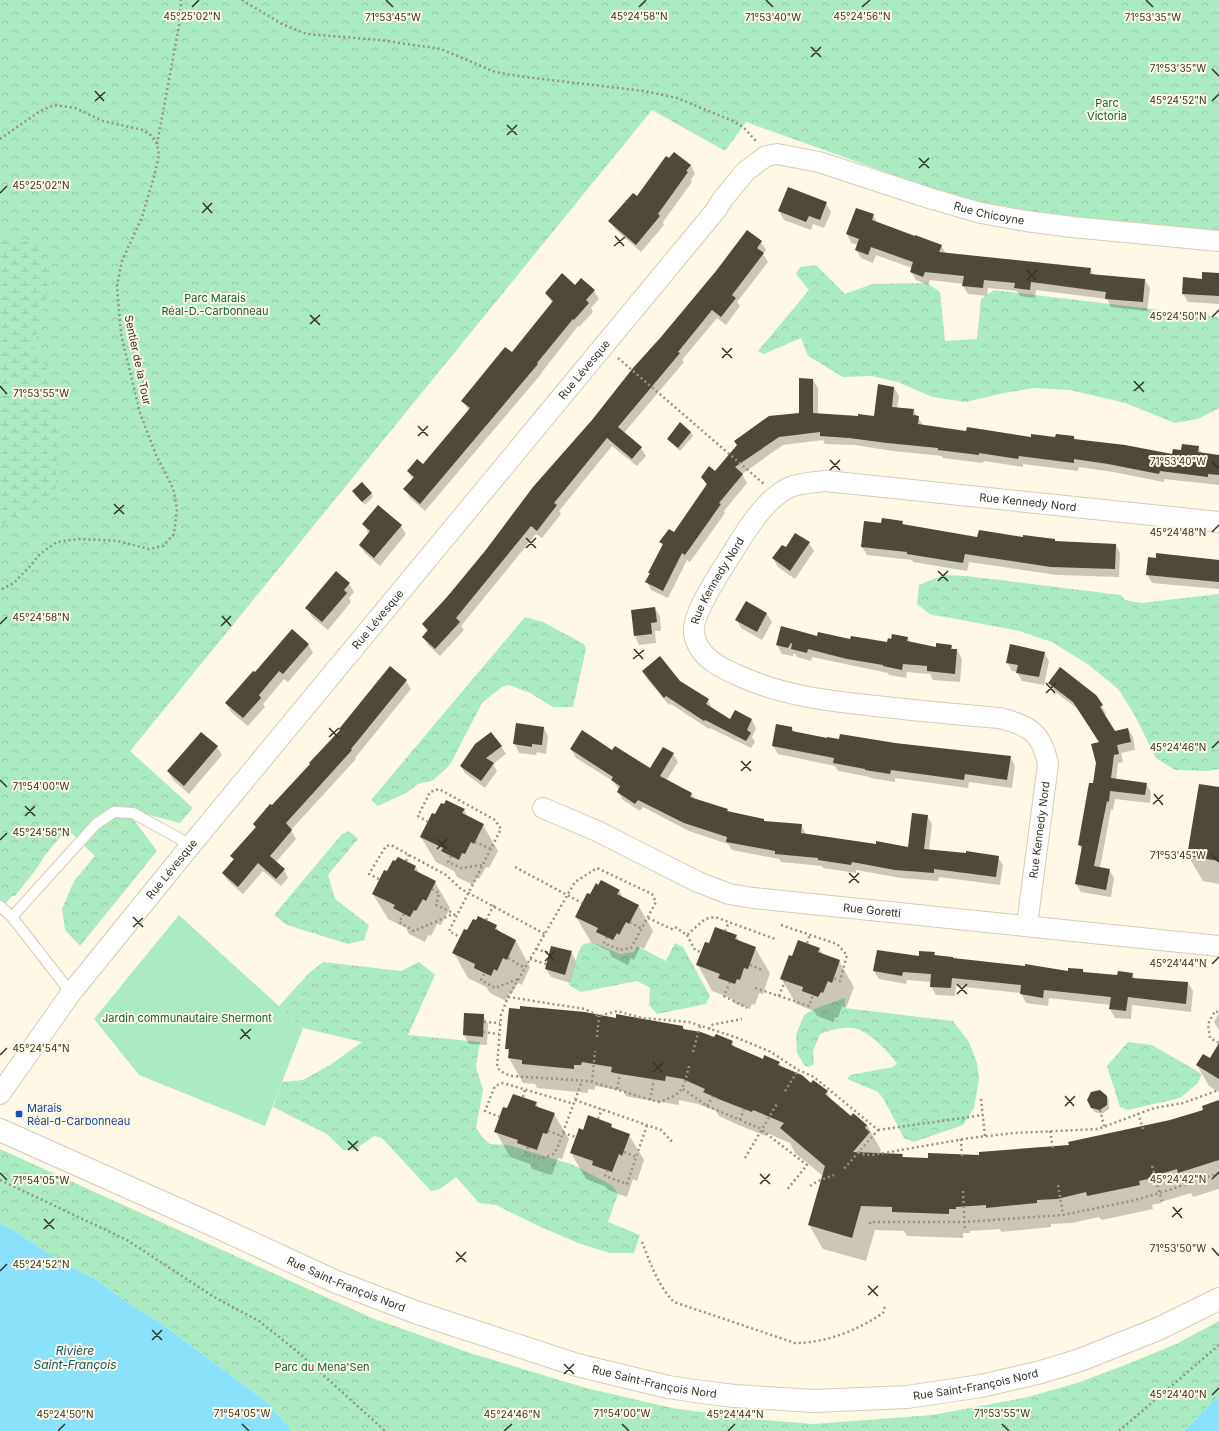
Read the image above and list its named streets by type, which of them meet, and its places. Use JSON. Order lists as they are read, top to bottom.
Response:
{
  "streets": {
    "street": [
      "Rue Chicoyne",
      "Rue Lévesque",
      "Rue Kennedy Nord",
      "Rue Goretti",
      "Rue Saint-François Nord"
    ],
    "path": ["Sentier de la Tour"]
  },
  "crossings": [
    ["Rue Chicoyne", "Rue Lévesque"],
    ["Rue Kennedy Nord", "Rue Goretti"]
  ],
  "water": ["Rivière Saint-François"],
  "parks": [
    "Parc Victoria",
    "Parc Marais Réal-D.-Carbonneau",
    "Jardin communautaire Shermont",
    "Parc du Mena'Sen"
  ],
  "places": {
    "transit": ["Marais Réal-d-Carbonneau"]
  },
  "coordinates": [
    "45°25'02\"N",
    "45°24'58\"N",
    "45°24'56\"N",
    "71°53'45\"W",
    "71°53'40\"W",
    "71°53'35\"W",
    "45°24'52\"N",
    "45°24'50\"N",
    "71°53'55\"W",
    "45°24'48\"N",
    "45°24'46\"N",
    "71°54'00\"W",
    "45°24'44\"N",
    "45°24'54\"N",
    "45°24'42\"N",
    "71°54'05\"W",
    "71°53'50\"W",
    "45°24'40\"N"
  ]
}
